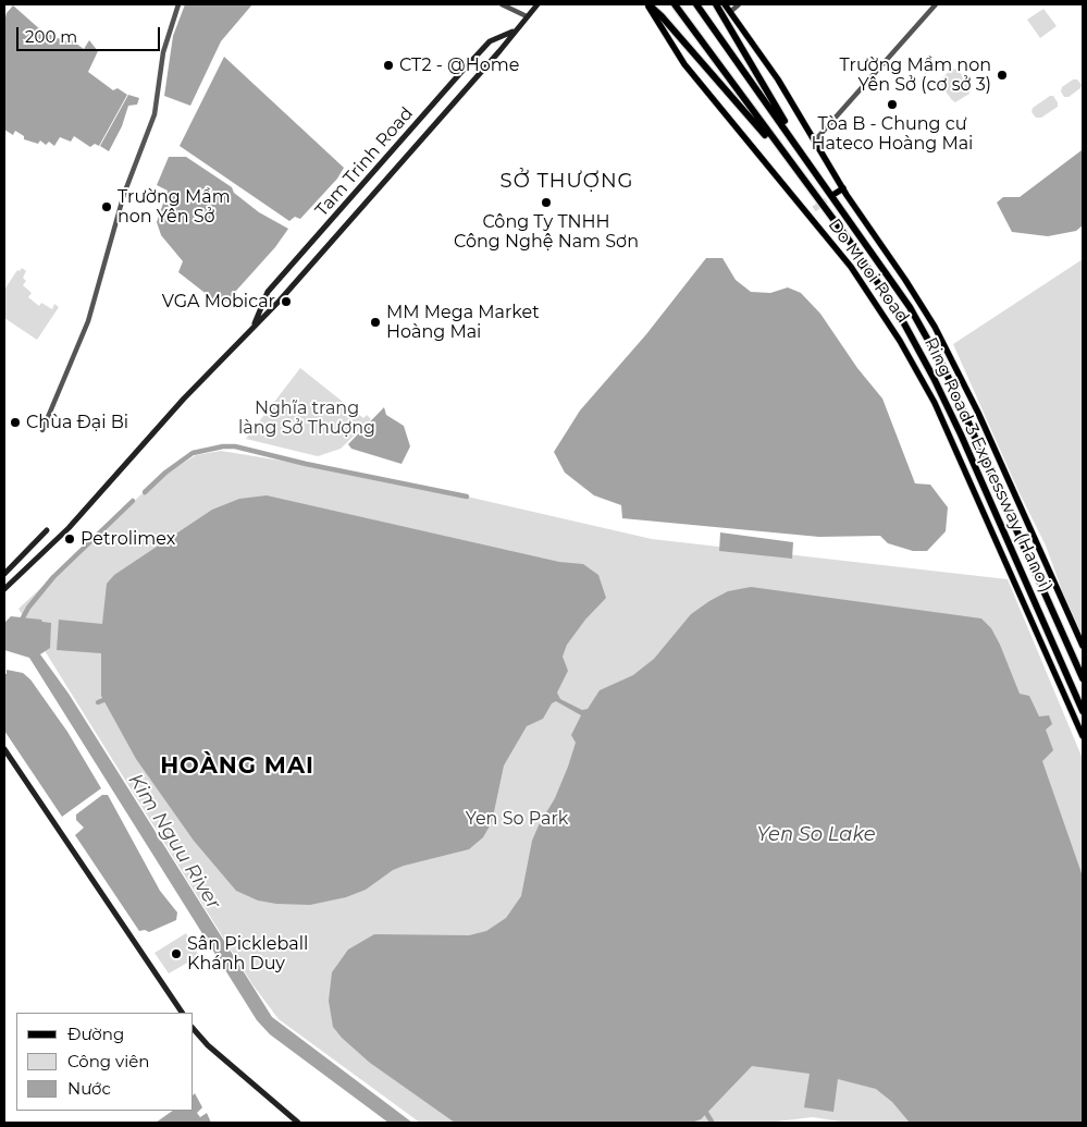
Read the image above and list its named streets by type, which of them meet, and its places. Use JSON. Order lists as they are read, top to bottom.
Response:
{
  "streets": {
    "highway": ["Ring Road 3 Expressway (Hanoi)"],
    "main road": ["Tam Trinh Road", "Do Muoi Road"]
  },
  "districts": ["SỞ THƯỢNG", "HOÀNG MAI"],
  "water": ["Yen So Lake", "Kim Nguu River"],
  "parks": ["Nghĩa trang làng Sở Thượng", "Yen So Park"],
  "places": [
    "CT2 - @Home",
    "Trường Mầm non Yên Sở (cơ sở 3)",
    "Tòa B - Chung cư Hateco Hoàng Mai",
    "Công Ty TNHH Công Nghệ Nam Sơn",
    "Trường Mầm non Yên Sở",
    "VGA Mobicar",
    "MM Mega Market Hoàng Mai",
    "Chùa Đại Bi",
    "Petrolimex",
    "Sân Pickleball Khánh Duy"
  ],
  "legend": ["Đường", "Công viên", "Nước"],
  "scale_bar": "200 m"
}
